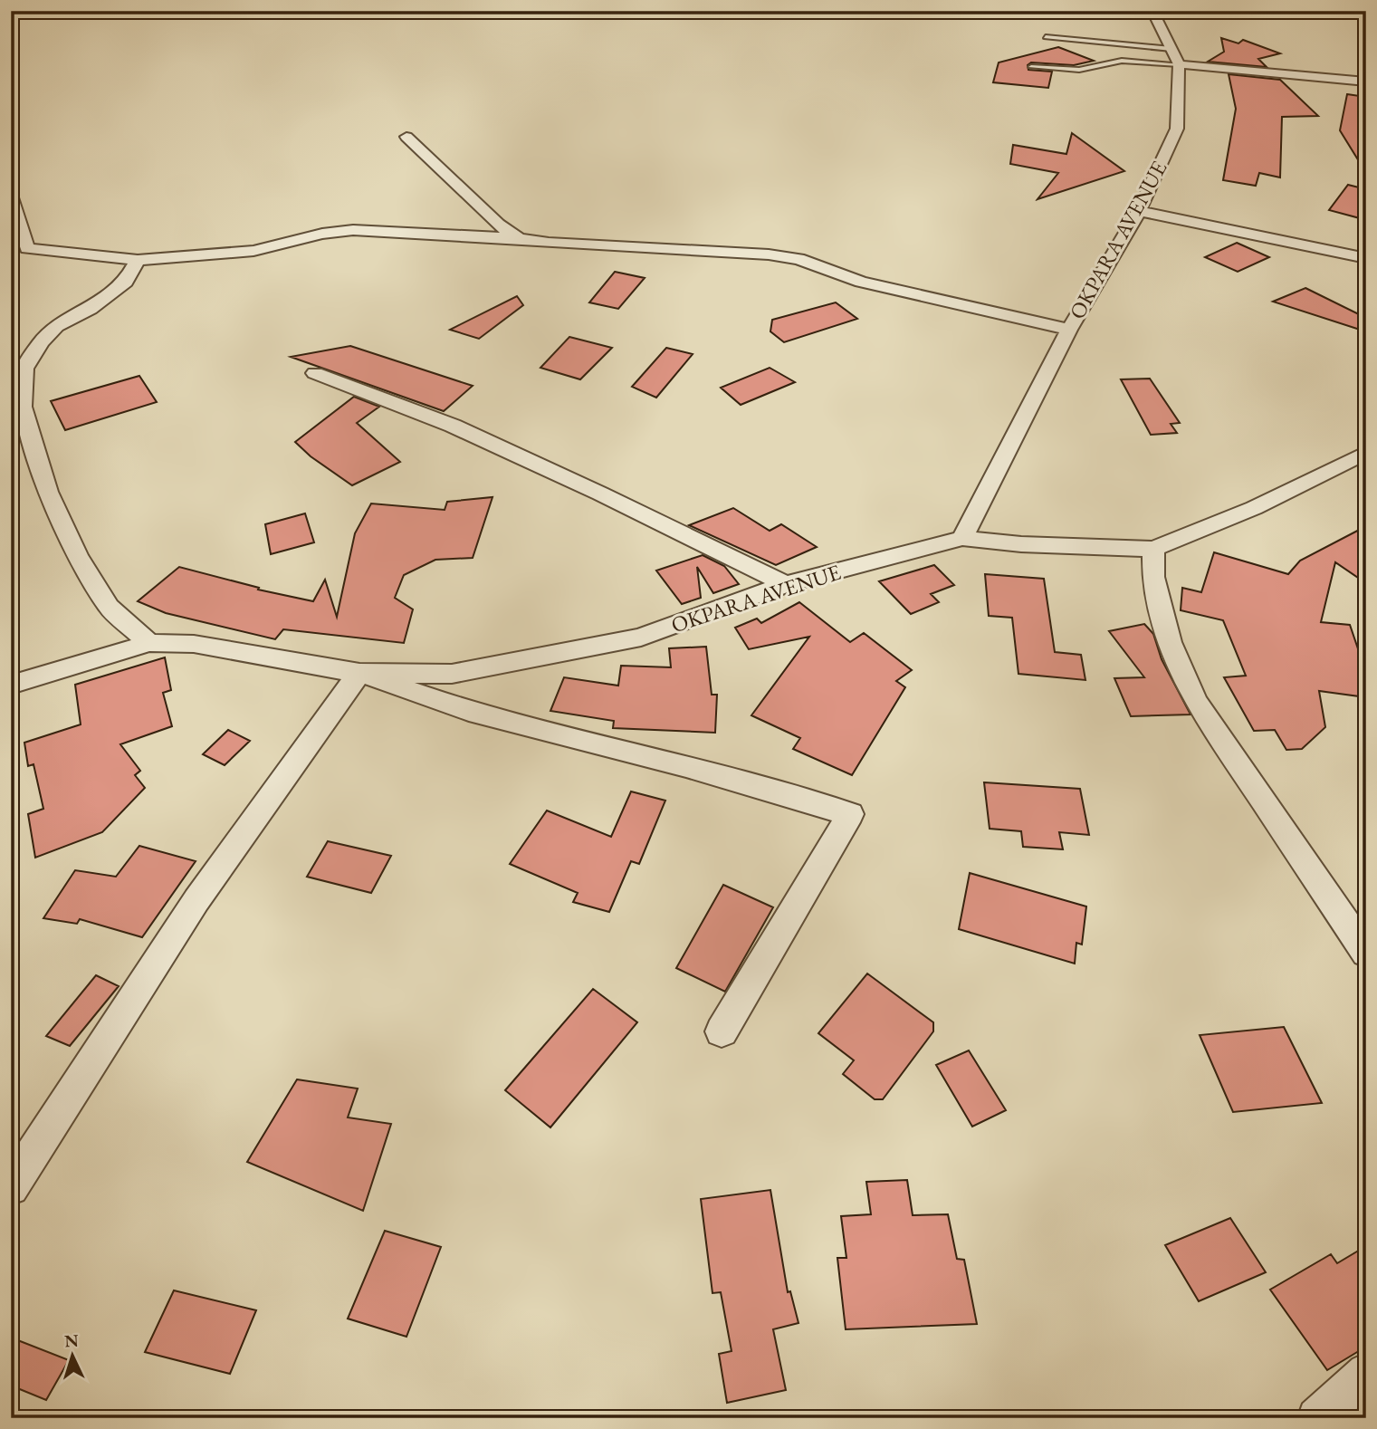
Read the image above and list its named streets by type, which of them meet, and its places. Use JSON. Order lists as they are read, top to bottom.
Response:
{
  "streets": {
    "street": ["OKPARA AVENUE"]
  },
  "north": "top"
}
